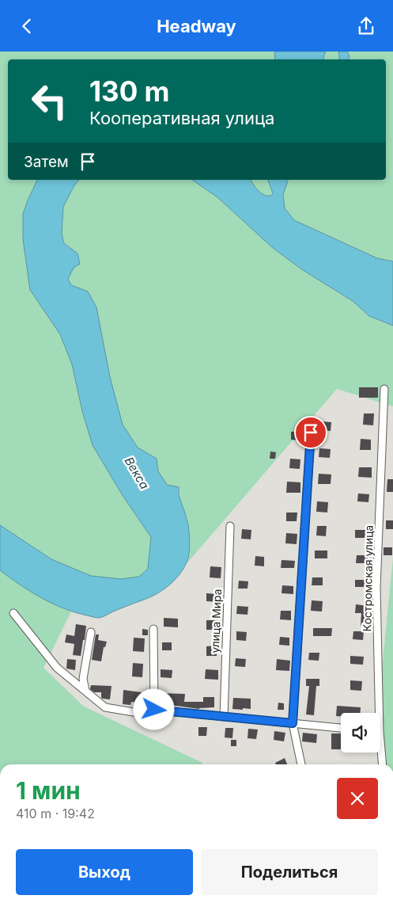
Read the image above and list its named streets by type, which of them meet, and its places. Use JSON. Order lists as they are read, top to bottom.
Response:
{
  "streets": {
    "street": ["Костромская улица", "улица Мира"]
  },
  "water": ["Векса"],
  "page": {
    "header": "Headway",
    "turn": ["130 m", "Кооперативная улица"],
    "then": "Затем",
    "heading": ["1 мин", "410 m · 19:42"],
    "buttons": ["Выход", "Поделиться"]
  }
}
